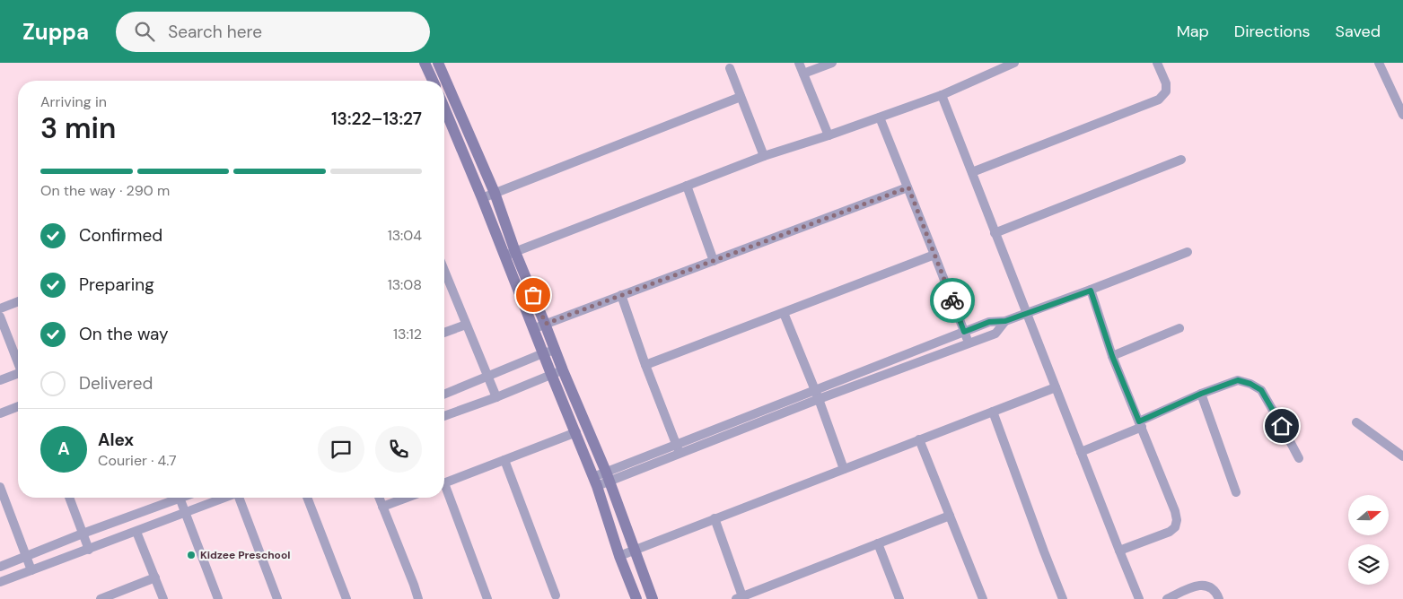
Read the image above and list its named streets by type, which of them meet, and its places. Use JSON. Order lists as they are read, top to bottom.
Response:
{
  "places": ["Kidzee Preschool"],
  "north": "right",
  "page": {
    "header": "Zuppa",
    "search": "Search here",
    "nav": ["Map", "Directions", "Saved"],
    "heading": ["3 min", "Arriving in", "13:22–13:27"],
    "panel": ["Alex", "Courier · 4.7"],
    "bar": "On the way · 290 m",
    "list": [
      ["Confirmed", "13:04"],
      ["Preparing", "13:08"],
      ["On the way", "13:12"],
      "Delivered"
    ],
    "round": "A"
  }
}
